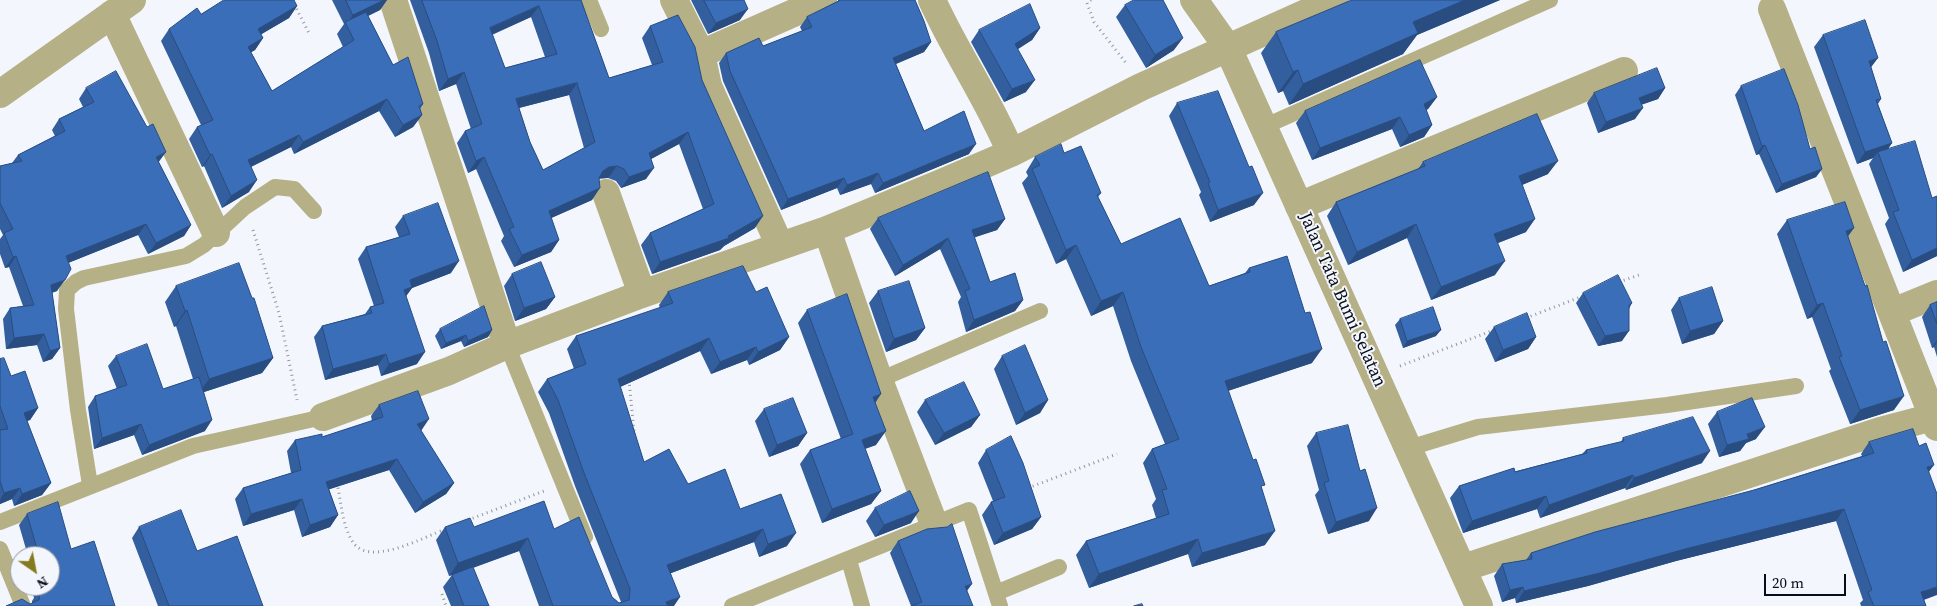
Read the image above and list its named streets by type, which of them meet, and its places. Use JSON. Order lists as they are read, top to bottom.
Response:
{
  "streets": {
    "street": ["Jalan Tata Bumi Selatan"]
  },
  "scale_bar": "20 m",
  "north": "bottom right"
}
